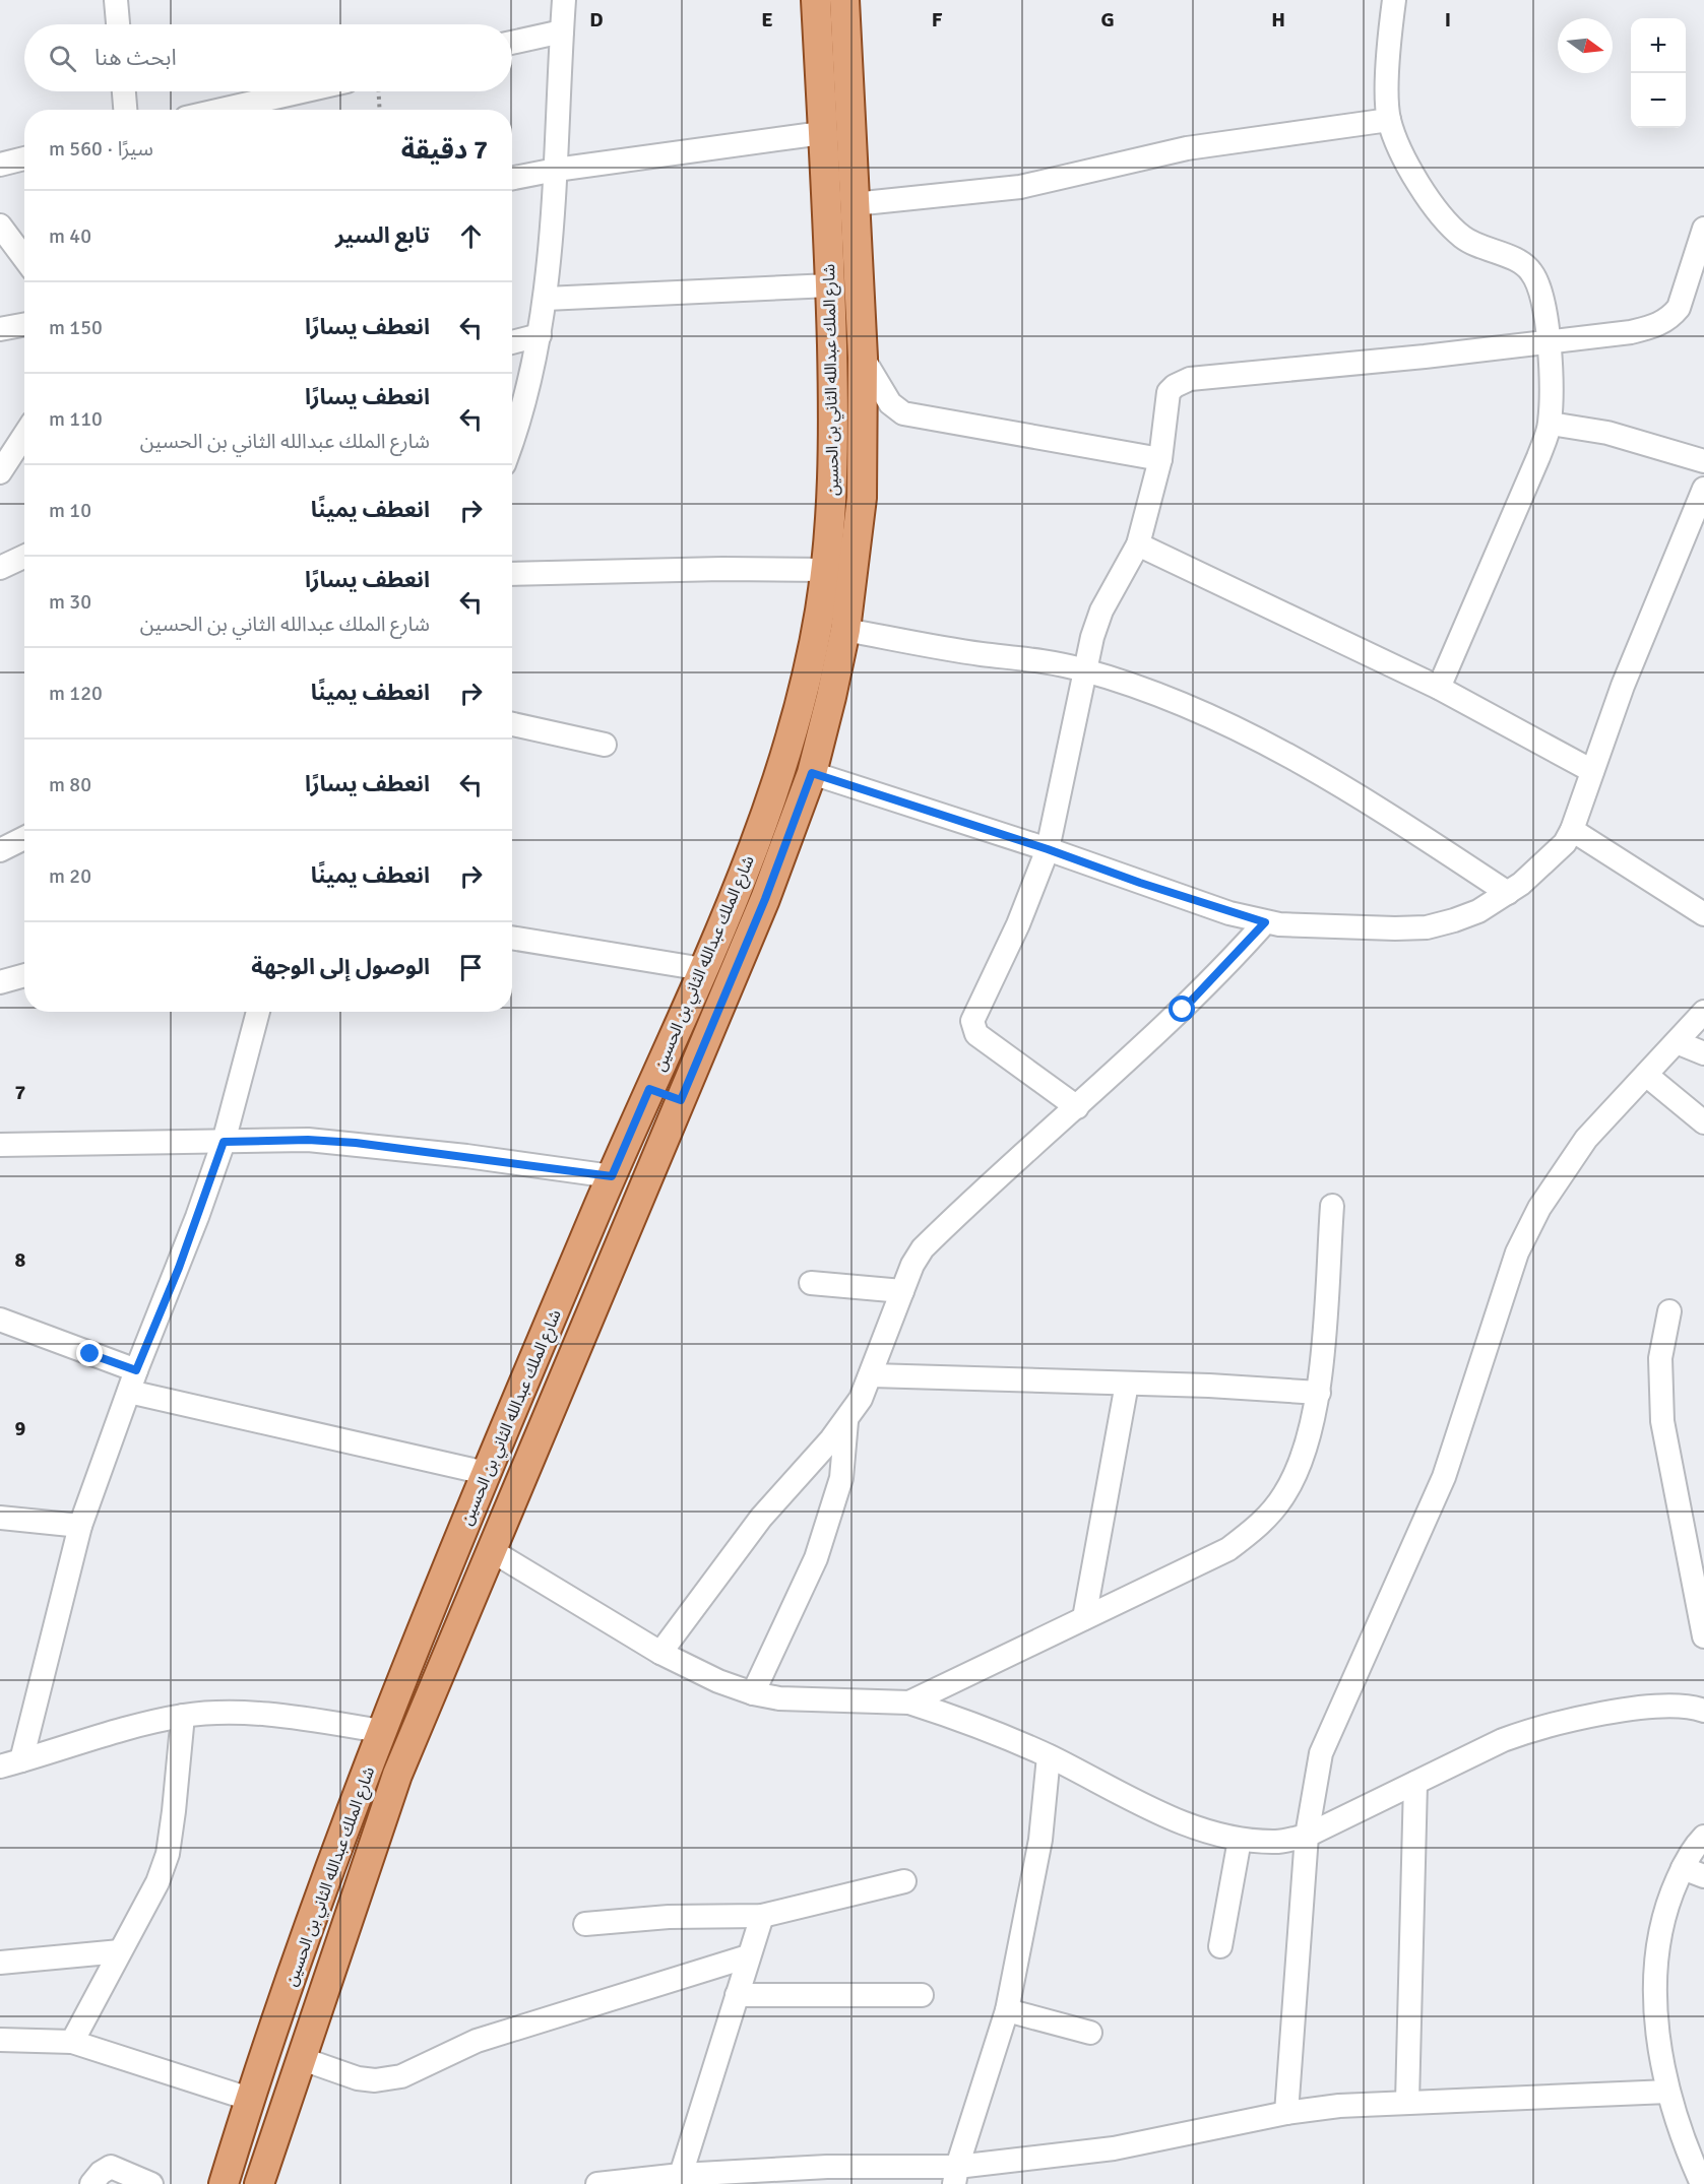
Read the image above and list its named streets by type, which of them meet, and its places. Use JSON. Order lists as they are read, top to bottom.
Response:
{
  "streets": {
    "main road": ["شارع الملك عبدالله الثاني بن الحسين"]
  },
  "north": "right",
  "page": {
    "map_buttons": ["+", "−"],
    "search": "ابحث هنا",
    "heading": ["7 دقيقة", "سيرًا · 560 m"],
    "list": [
      ["تابع السير", "40 m"],
      ["انعطف يسارًا", "150 m"],
      ["انعطف يسارًا", "شارع الملك عبدالله الثاني بن الحسين", "110 m"],
      ["انعطف يمينًا", "10 m"],
      ["انعطف يسارًا", "شارع الملك عبدالله الثاني بن الحسين", "30 m"],
      ["انعطف يمينًا", "120 m"],
      ["انعطف يسارًا", "80 m"],
      ["انعطف يمينًا", "20 m"],
      "الوصول إلى الوجهة"
    ]
  },
  "grid": {
    "columns": [
      "D",
      "E",
      "F",
      "G",
      "H",
      "I"
    ],
    "rows": ["7", "8", "9"]
  }
}
